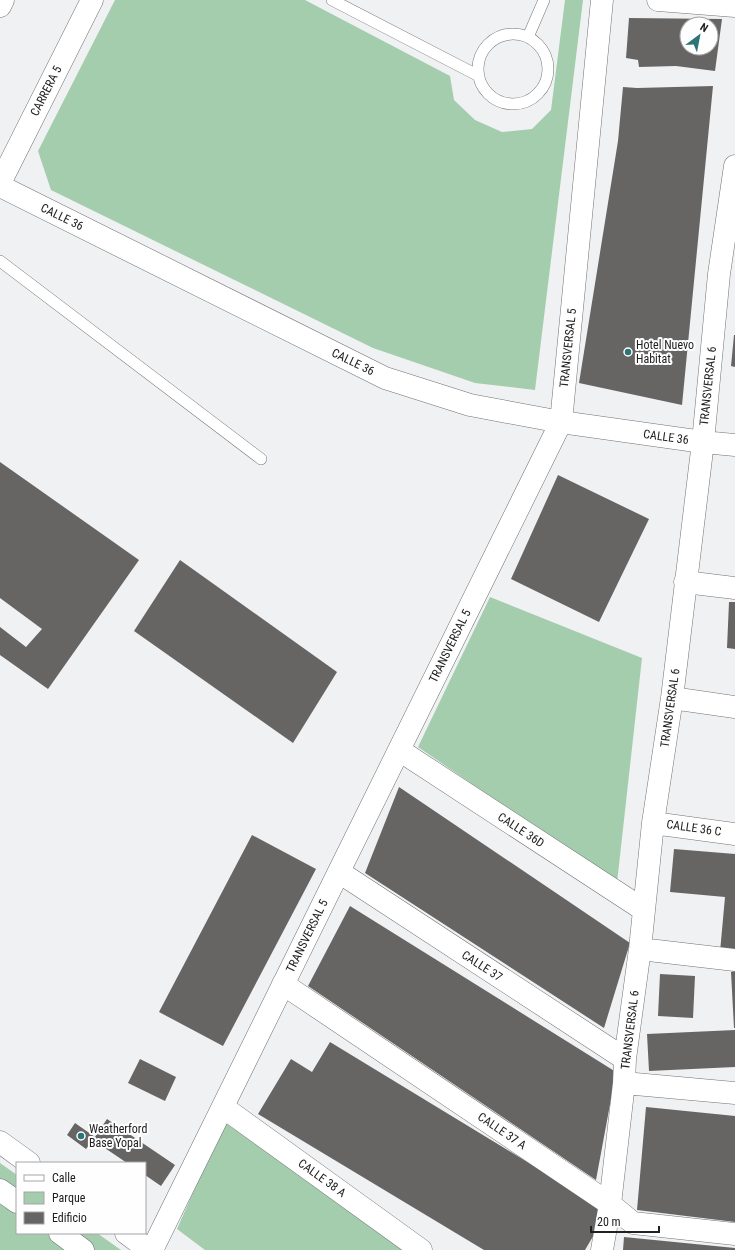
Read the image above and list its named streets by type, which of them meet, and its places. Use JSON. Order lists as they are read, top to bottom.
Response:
{
  "streets": {
    "street": [
      "CARRERA 5",
      "CALLE 36",
      "TRANSVERSAL 5",
      "TRANSVERSAL 6",
      "CALLE 36 C",
      "CALLE 36D",
      "CALLE 37",
      "CALLE 37 A",
      "CALLE 38 A"
    ]
  },
  "crossings": [
    ["CALLE 36", "TRANSVERSAL 5"],
    ["CALLE 36", "TRANSVERSAL 6"],
    ["TRANSVERSAL 5", "CALLE 36D"],
    ["TRANSVERSAL 5", "CALLE 37"],
    ["TRANSVERSAL 5", "CALLE 37 A"],
    ["TRANSVERSAL 5", "CALLE 38 A"],
    ["TRANSVERSAL 6", "CALLE 36 C"],
    ["TRANSVERSAL 6", "CALLE 36D"],
    ["TRANSVERSAL 6", "CALLE 37"],
    ["TRANSVERSAL 6", "CALLE 37 A"]
  ],
  "places": ["Hotel Nuevo Habitat", "Weatherford Base Yopal"],
  "legend": ["Calle", "Parque", "Edificio"],
  "scale_bar": "20 m",
  "north": "top right"
}
